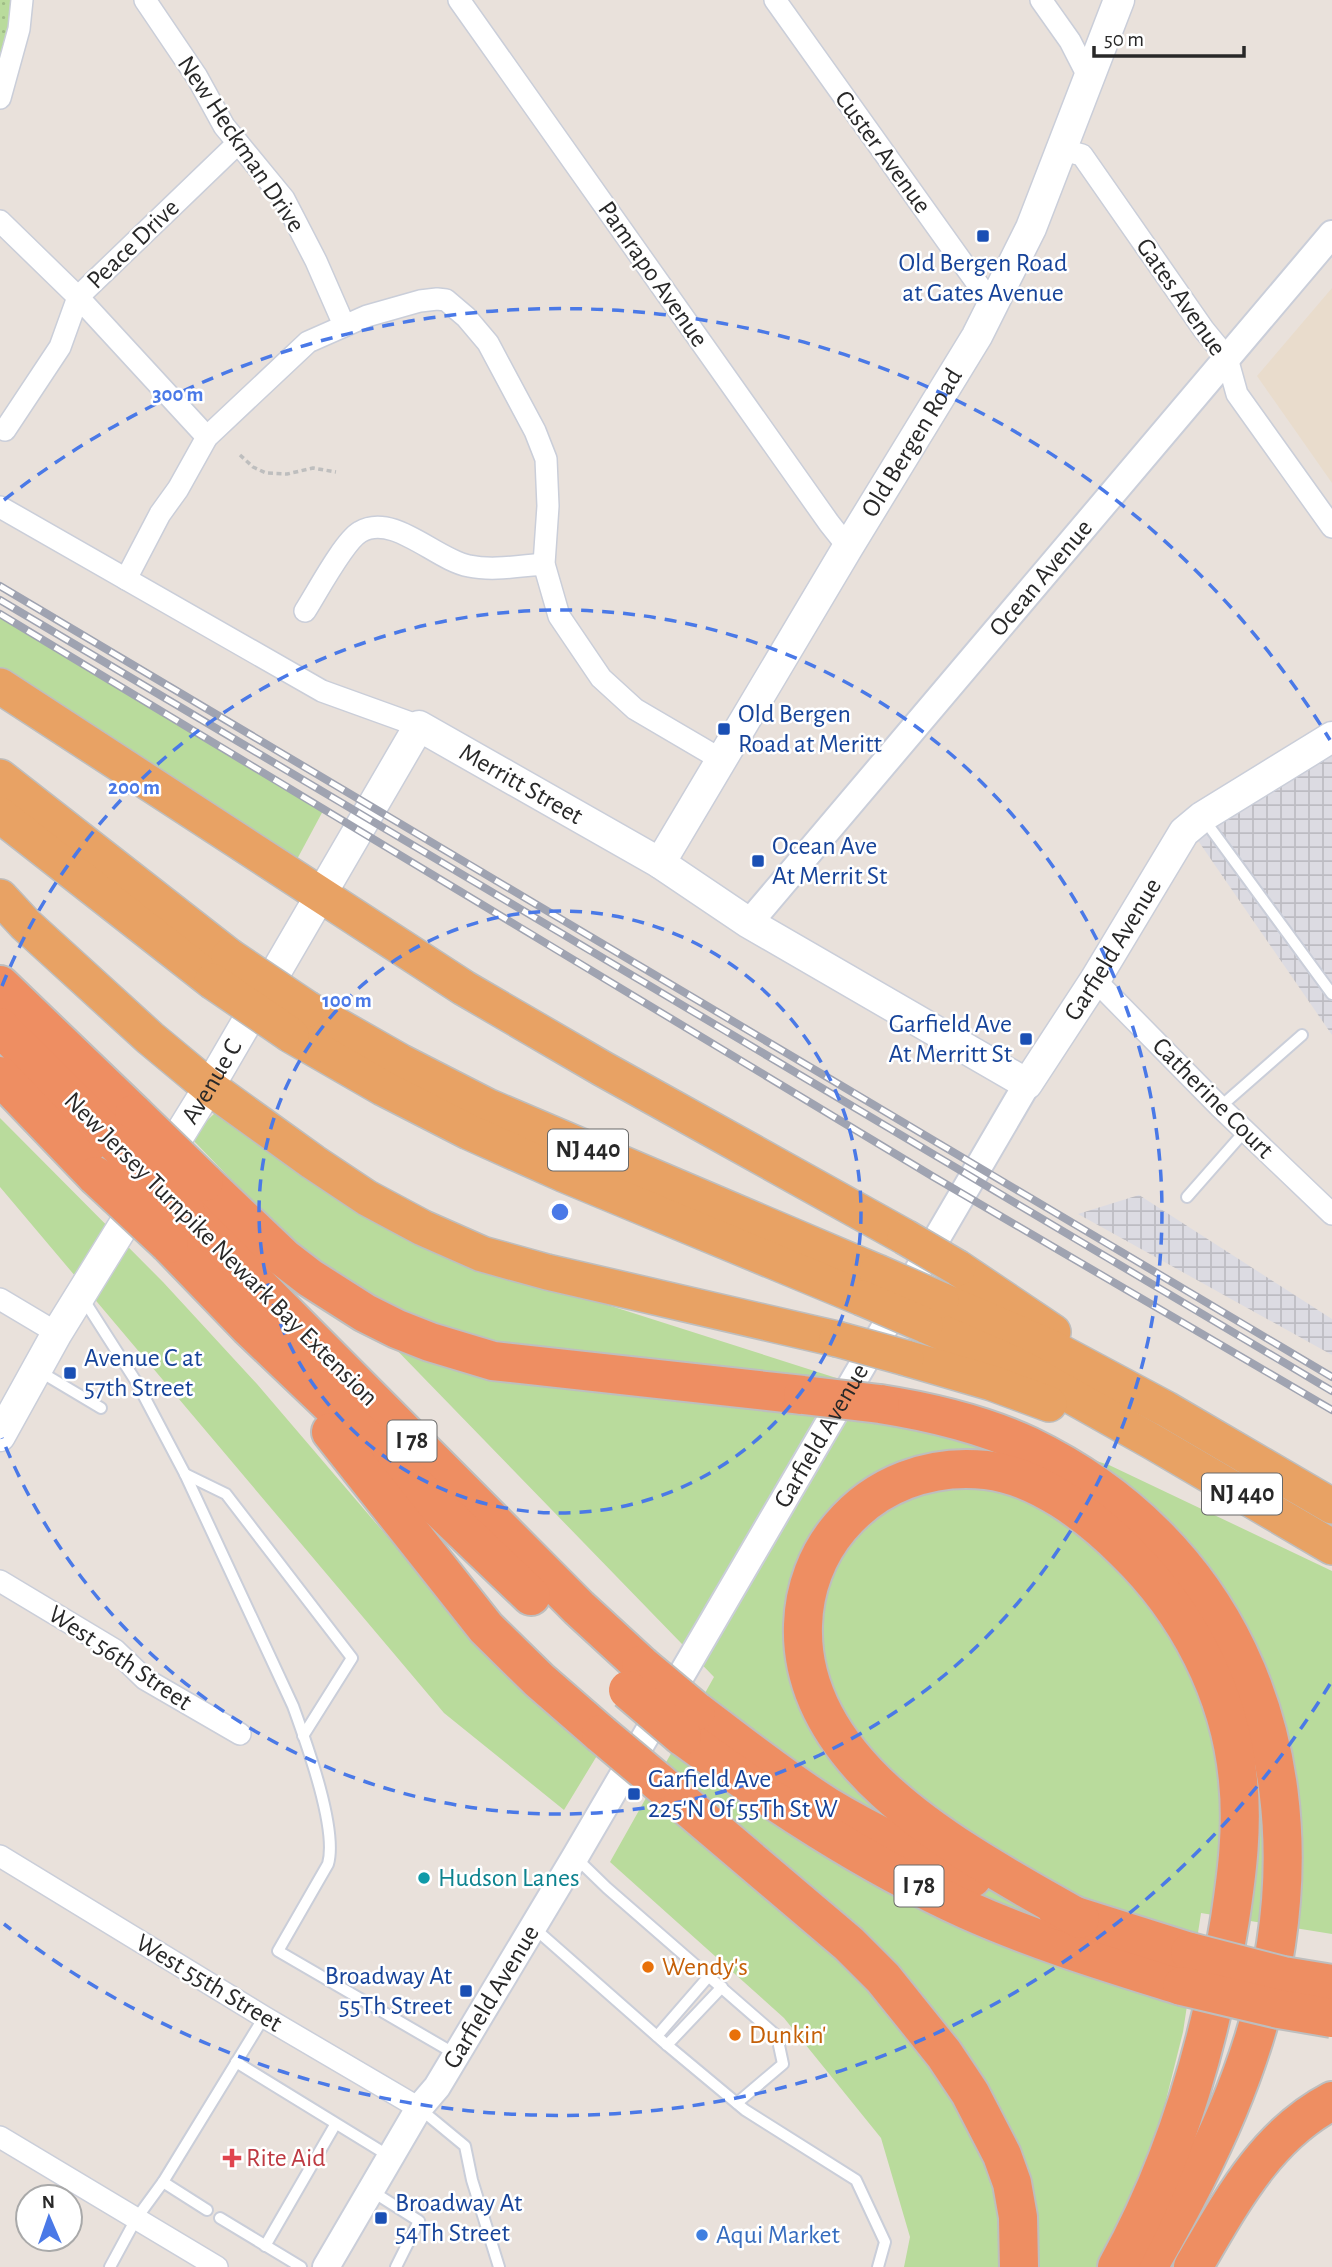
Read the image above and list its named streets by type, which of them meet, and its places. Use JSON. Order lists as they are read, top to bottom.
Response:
{
  "streets": {
    "highway": ["NJ 440", "New Jersey Turnpike Newark Bay Extension", "I 78"],
    "main road": [
      "Old Bergen Road",
      "Merritt Street",
      "Garfield Avenue",
      "Avenue C"
    ],
    "street": [
      "New Heckman Drive",
      "Custer Avenue",
      "Peace Drive",
      "Pamrapo Avenue",
      "Gates Avenue",
      "Ocean Avenue",
      "Catherine Court",
      "West 56th Street",
      "West 55th Street"
    ]
  },
  "crossings": [
    ["New Heckman Drive", "Peace Drive"],
    ["Custer Avenue", "Old Bergen Road"],
    ["Pamrapo Avenue", "Old Bergen Road"],
    ["Gates Avenue", "Old Bergen Road"],
    ["Gates Avenue", "Ocean Avenue"],
    ["Old Bergen Road", "Merritt Street"],
    ["Ocean Avenue", "Merritt Street"],
    ["Merritt Street", "Garfield Avenue"],
    ["Merritt Street", "Avenue C"],
    ["Garfield Avenue", "Catherine Court"],
    ["Garfield Avenue", "West 55th Street"]
  ],
  "places": {
    "transit": [
      "Old Bergen Road at Gates Avenue",
      "Old Bergen Road at Meritt",
      "Ocean Ave At Merrit St",
      "Garfield Ave At Merritt St",
      "Avenue C at 57th Street",
      "Garfield Ave 225'N Of 55Th St W",
      "Broadway At 55Th Street",
      "Broadway At 54Th Street"
    ],
    "other": [
      "Hudson Lanes",
      "Wendy's",
      "Dunkin'",
      "Aqui Market"
    ],
    "health": ["Rite Aid"]
  },
  "scale_bar": "50 m",
  "north": "top",
  "rings": ["300 m", "200 m", "100 m"]
}
